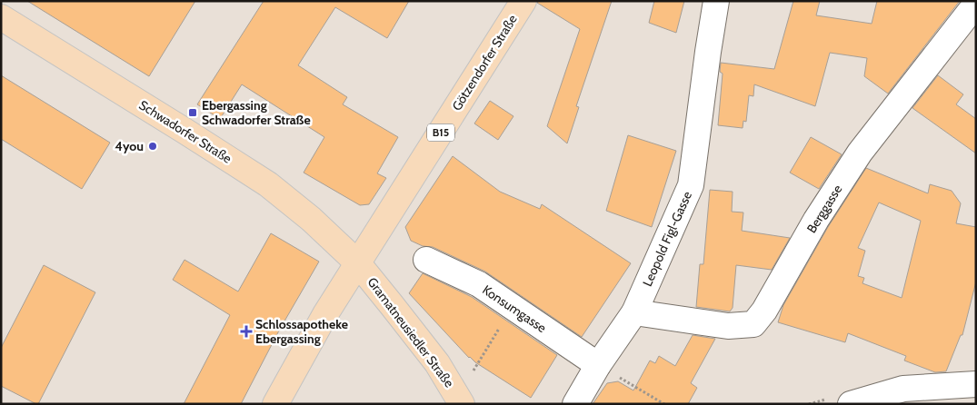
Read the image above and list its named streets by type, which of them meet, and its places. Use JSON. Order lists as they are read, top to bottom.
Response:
{
  "streets": {
    "main road": [
      "Götzendorfer Straße",
      "Schwadorfer Straße",
      "B15",
      "Gramatneusiedler Straße"
    ],
    "street": ["Berggasse", "Leopold Figl-Gasse", "Konsumgasse"]
  },
  "crossings": [
    ["Götzendorfer Straße", "Schwadorfer Straße"],
    ["Götzendorfer Straße", "B15"],
    ["Götzendorfer Straße", "Gramatneusiedler Straße"],
    ["Schwadorfer Straße", "B15"],
    ["Schwadorfer Straße", "Gramatneusiedler Straße"],
    ["B15", "Gramatneusiedler Straße"],
    ["Berggasse", "Leopold Figl-Gasse"],
    ["Leopold Figl-Gasse", "Konsumgasse"]
  ],
  "places": {
    "transit": ["Ebergassing Schwadorfer Straße"],
    "other": ["4you"],
    "health": ["Schlossapotheke Ebergassing"]
  }
}
